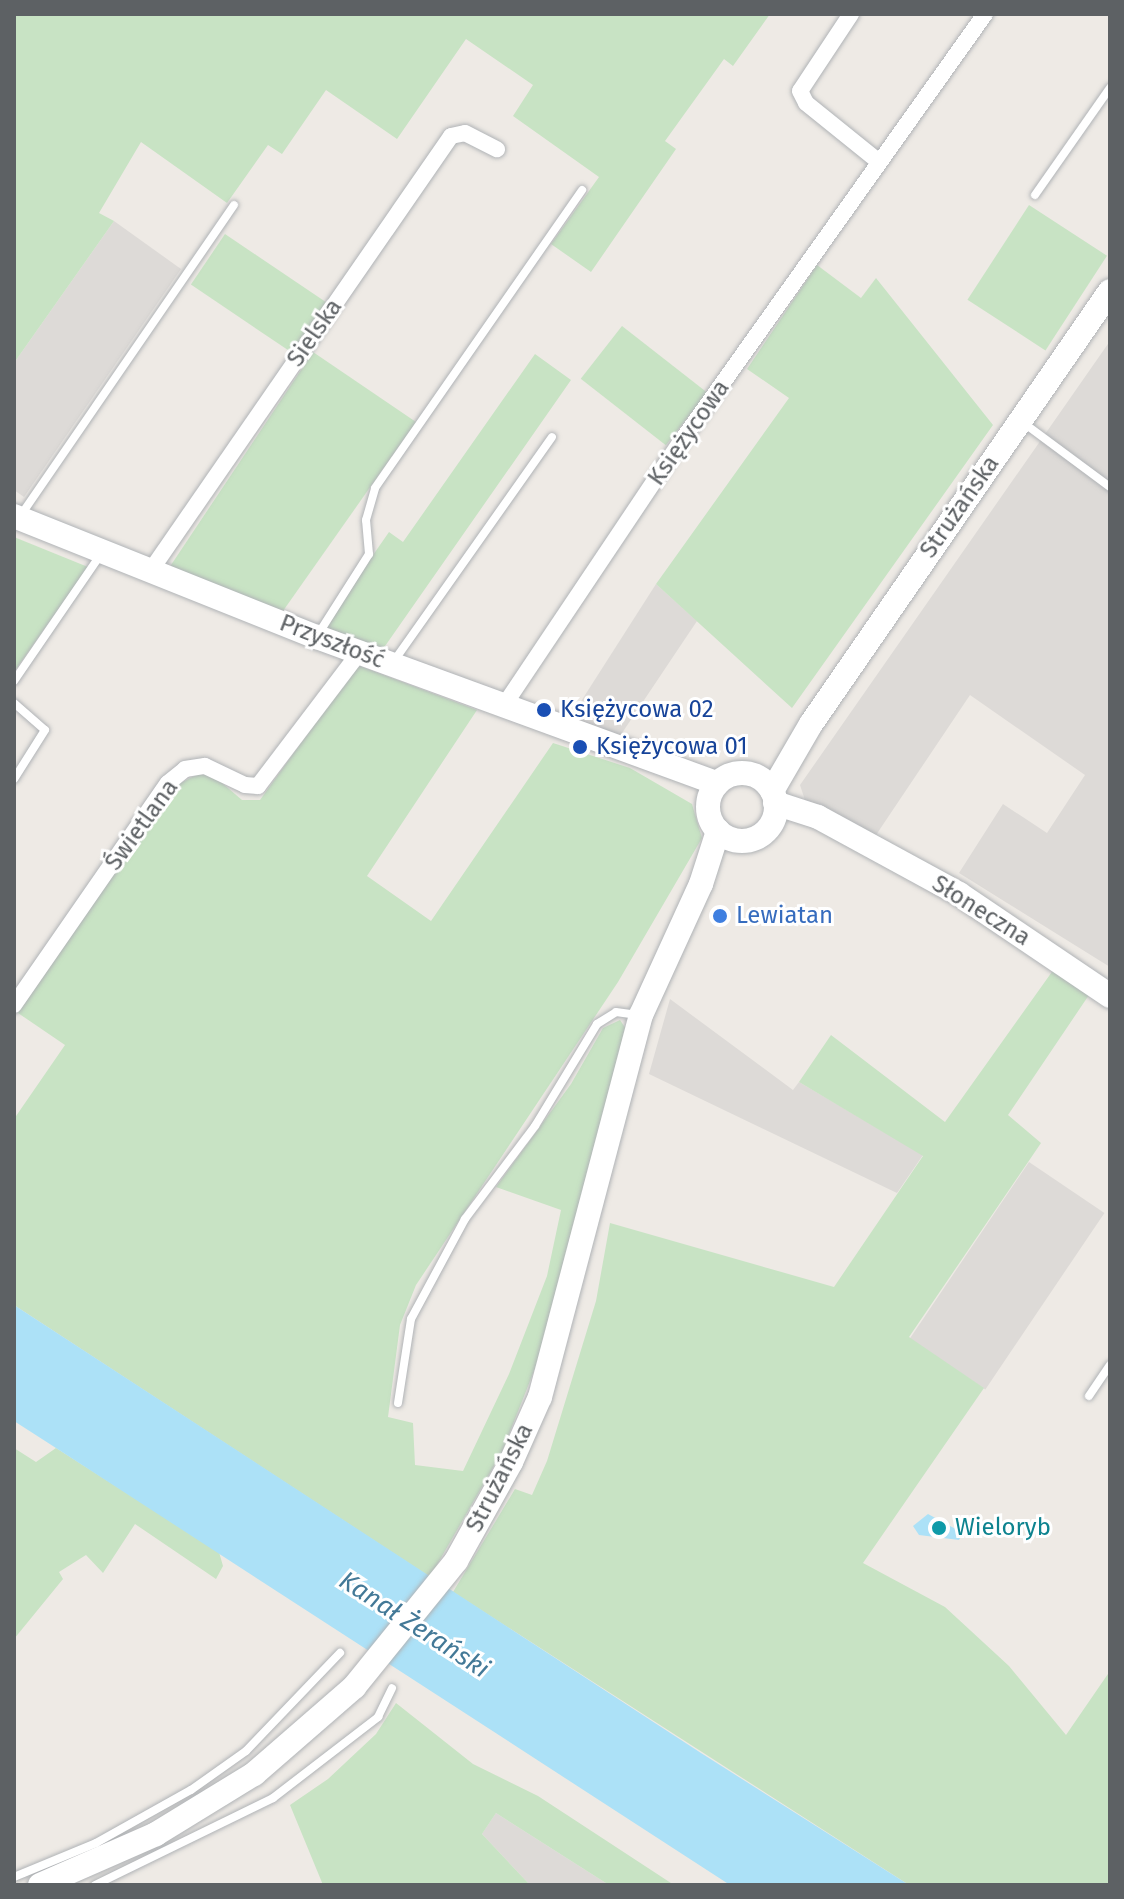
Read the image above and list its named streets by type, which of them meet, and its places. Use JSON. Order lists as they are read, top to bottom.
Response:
{
  "streets": {
    "main road": ["Strużańska", "Przyszłość", "Słoneczna"],
    "street": ["Sielska", "Księżycowa", "Świetlana"]
  },
  "crossings": [
    ["Sielska", "Przyszłość"],
    ["Księżycowa", "Przyszłość"],
    ["Strużańska", "Słoneczna"],
    ["Przyszłość", "Świetlana"]
  ],
  "water": ["Kanał Żerański"],
  "places": [
    "Księżycowa 02",
    "Księżycowa 01",
    "Lewiatan",
    "Wieloryb"
  ]
}
